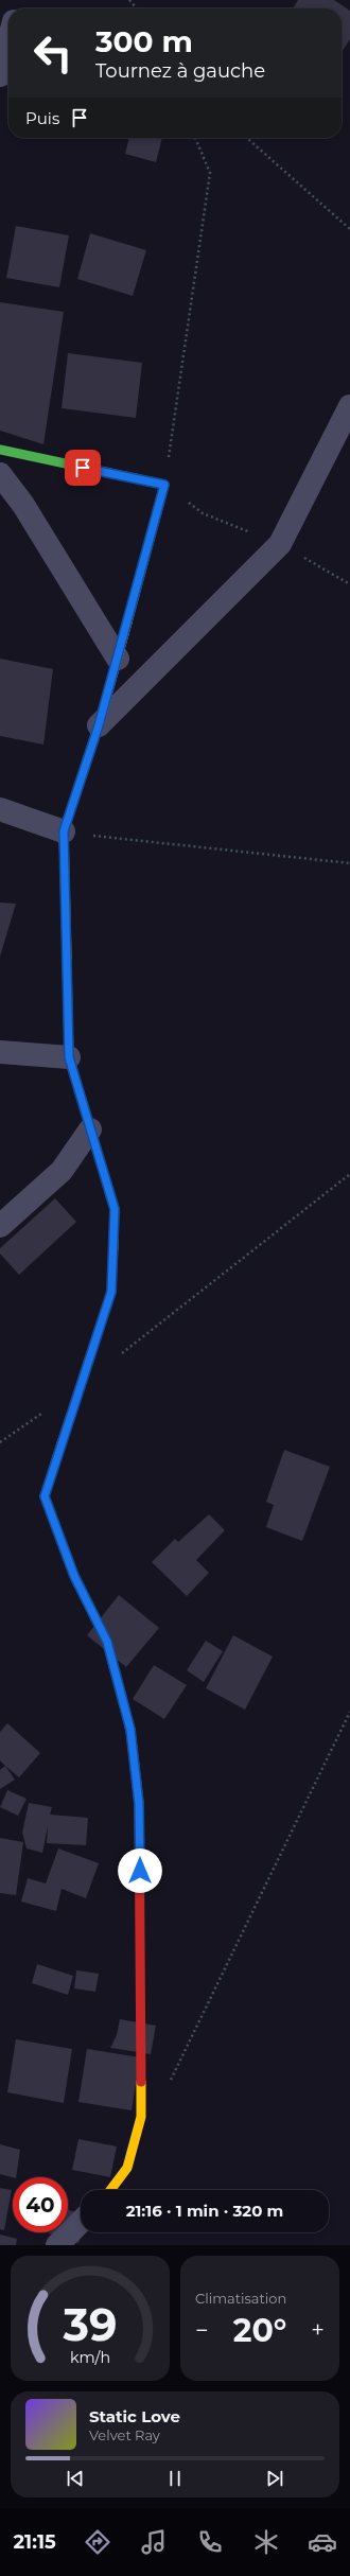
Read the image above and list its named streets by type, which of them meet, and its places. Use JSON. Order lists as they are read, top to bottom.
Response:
{
  "page": {
    "turn": ["300 m", "Tournez à gauche"],
    "then": "Puis",
    "limit": "40",
    "trip": "21:16 · 1 min · 320 m",
    "tile": "Climatisation",
    "heat": ["−", "20°", "+"],
    "song": ["Static Love", "Velvet Ray"],
    "tabs": "21:15",
    "gauge": ["39", "km/h"]
  }
}
